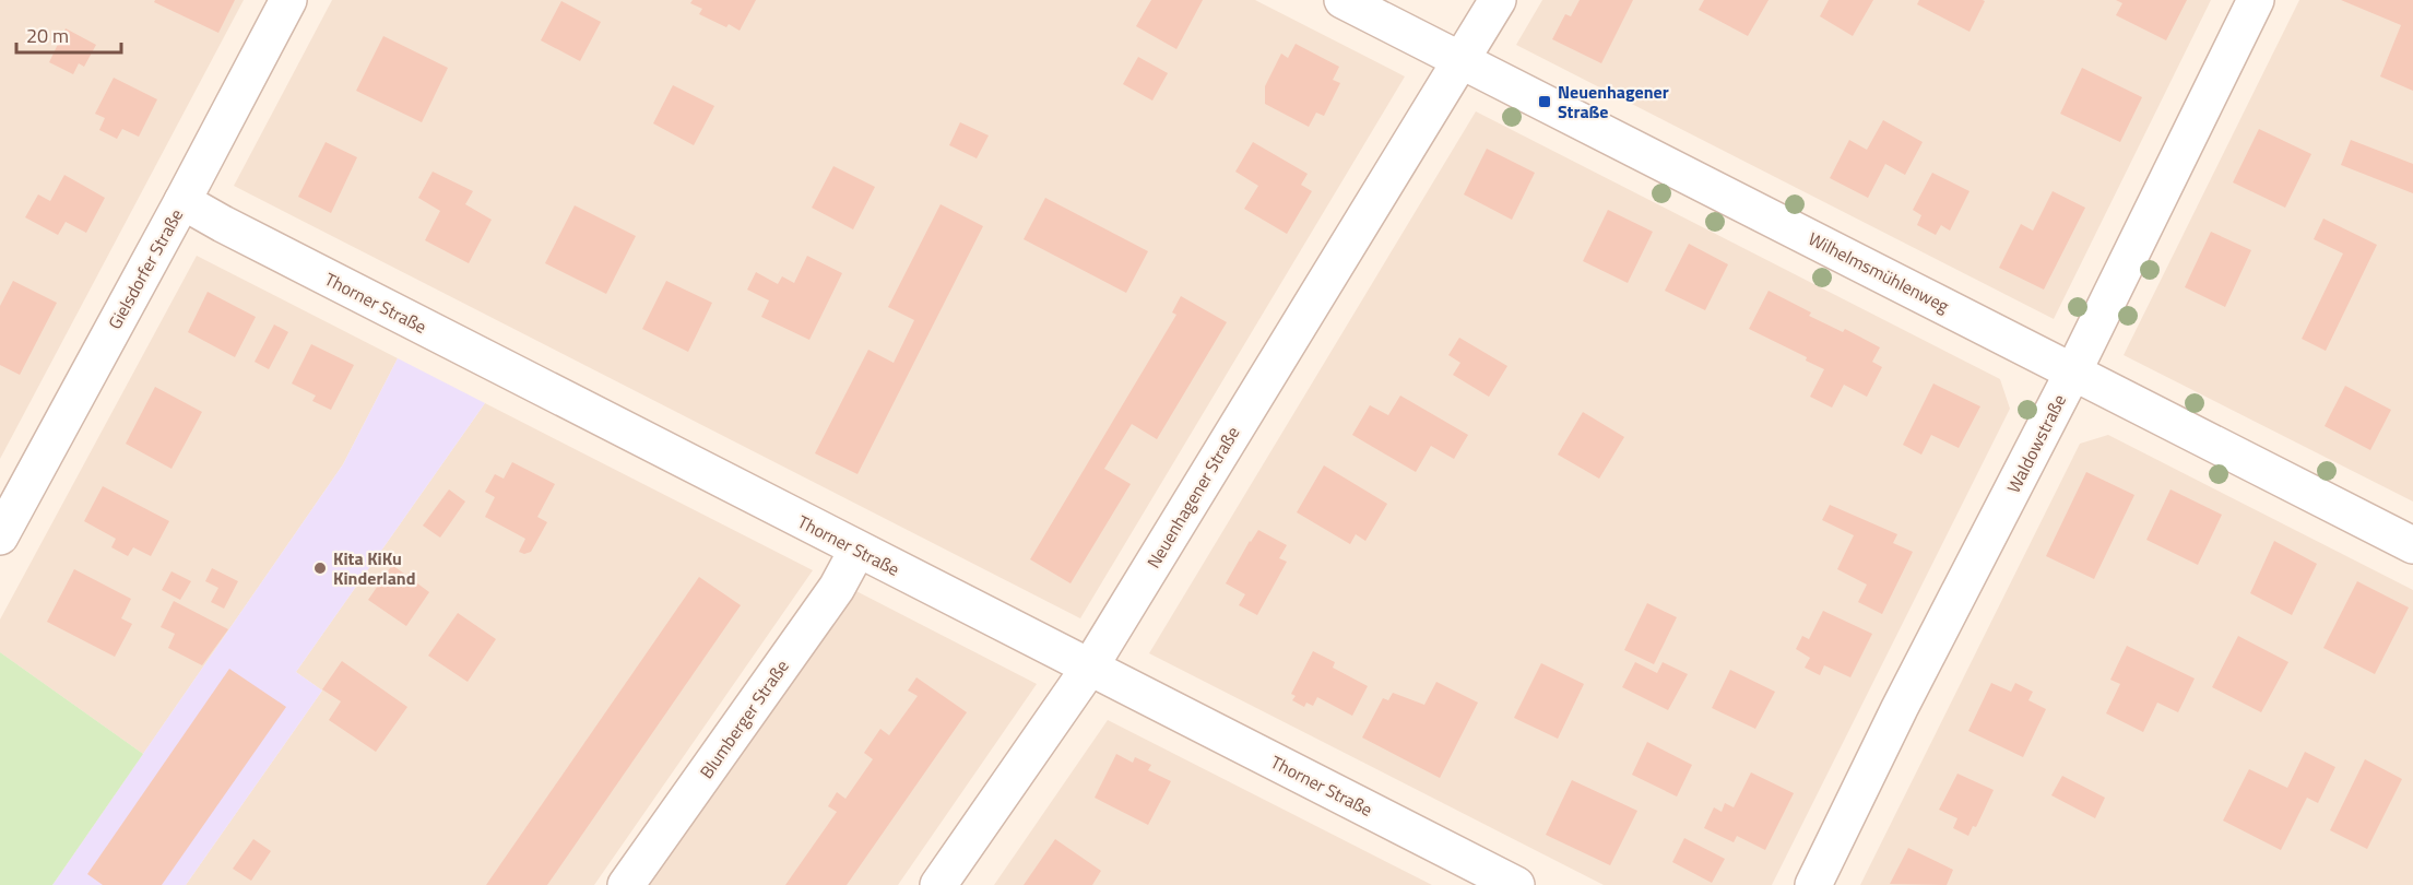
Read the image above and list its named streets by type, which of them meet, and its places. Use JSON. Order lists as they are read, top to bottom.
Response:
{
  "streets": {
    "street": [
      "Gielsdorfer Straße",
      "Wilhelmsmühlenweg",
      "Thorner Straße",
      "Waldowstraße",
      "Neuenhagener Straße",
      "Blumberger Straße"
    ]
  },
  "crossings": [
    ["Gielsdorfer Straße", "Thorner Straße"],
    ["Wilhelmsmühlenweg", "Waldowstraße"],
    ["Wilhelmsmühlenweg", "Neuenhagener Straße"],
    ["Thorner Straße", "Neuenhagener Straße"],
    ["Thorner Straße", "Blumberger Straße"]
  ],
  "places": {
    "transit": ["Neuenhagener Straße"],
    "other": ["Kita KiKu Kinderland"]
  },
  "scale_bar": "20 m"
}
